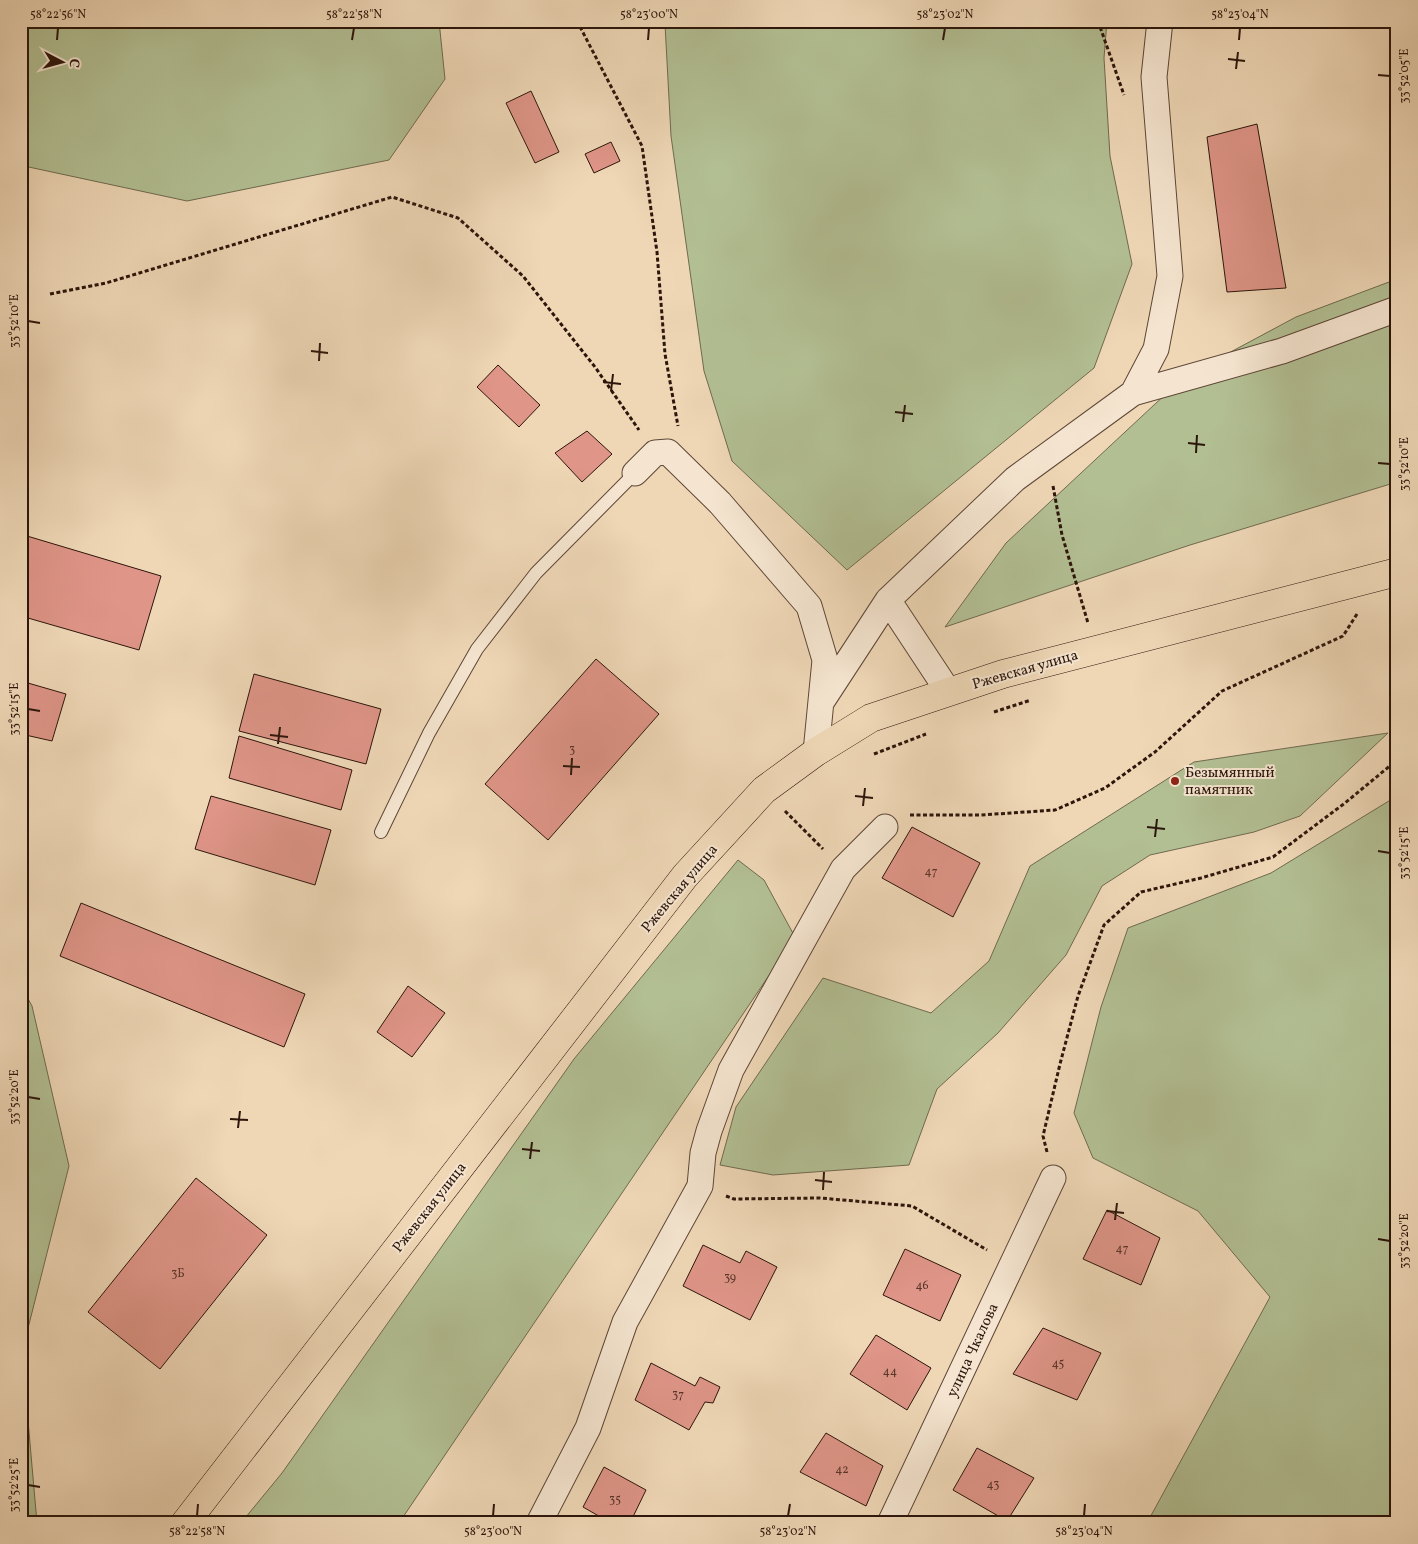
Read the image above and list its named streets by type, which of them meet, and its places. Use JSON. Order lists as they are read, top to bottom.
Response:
{
  "streets": {
    "main road": ["Ржевская улица"],
    "street": ["улица Чкалова"]
  },
  "places": ["Безымянный памятник"],
  "house_numbers": [
    "3",
    "47",
    "47",
    "3Б",
    "39",
    "46",
    "45",
    "44",
    "37",
    "42",
    "43",
    "35"
  ],
  "north": "right",
  "coordinates": [
    "58°22'56\"N",
    "58°22'58\"N",
    "58°23'00\"N",
    "58°23'02\"N",
    "58°23'04\"N",
    "33°52'05\"E",
    "33°52'10\"E",
    "33°52'15\"E",
    "33°52'20\"E",
    "33°52'25\"E"
  ]
}
